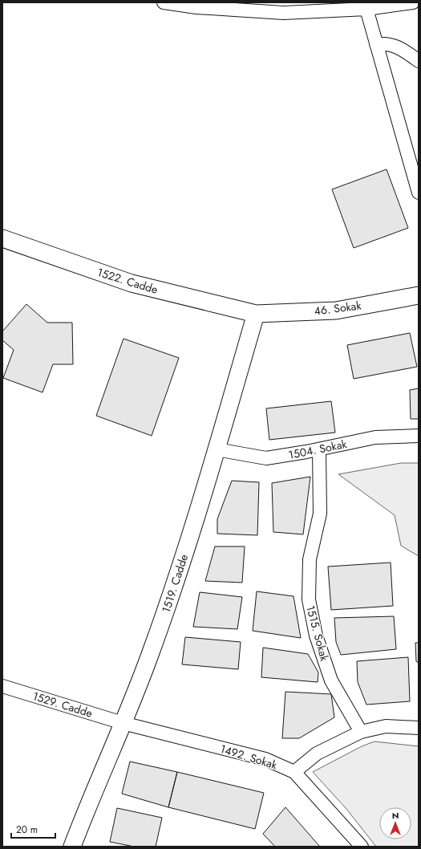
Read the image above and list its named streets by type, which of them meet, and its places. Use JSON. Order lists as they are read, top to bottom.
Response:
{
  "streets": {
    "street": [
      "1522. Cadde",
      "46. Sokak",
      "1504. Sokak",
      "1519. Cadde",
      "1515. Sokak",
      "1529. Cadde",
      "1492. Sokak"
    ]
  },
  "crossings": [
    ["1522. Cadde", "46. Sokak"],
    ["1522. Cadde", "1519. Cadde"],
    ["46. Sokak", "1519. Cadde"],
    ["1504. Sokak", "1519. Cadde"],
    ["1504. Sokak", "1515. Sokak"],
    ["1519. Cadde", "1529. Cadde"],
    ["1519. Cadde", "1492. Sokak"],
    ["1529. Cadde", "1492. Sokak"]
  ],
  "scale_bar": "20 m",
  "north": "top"
}
